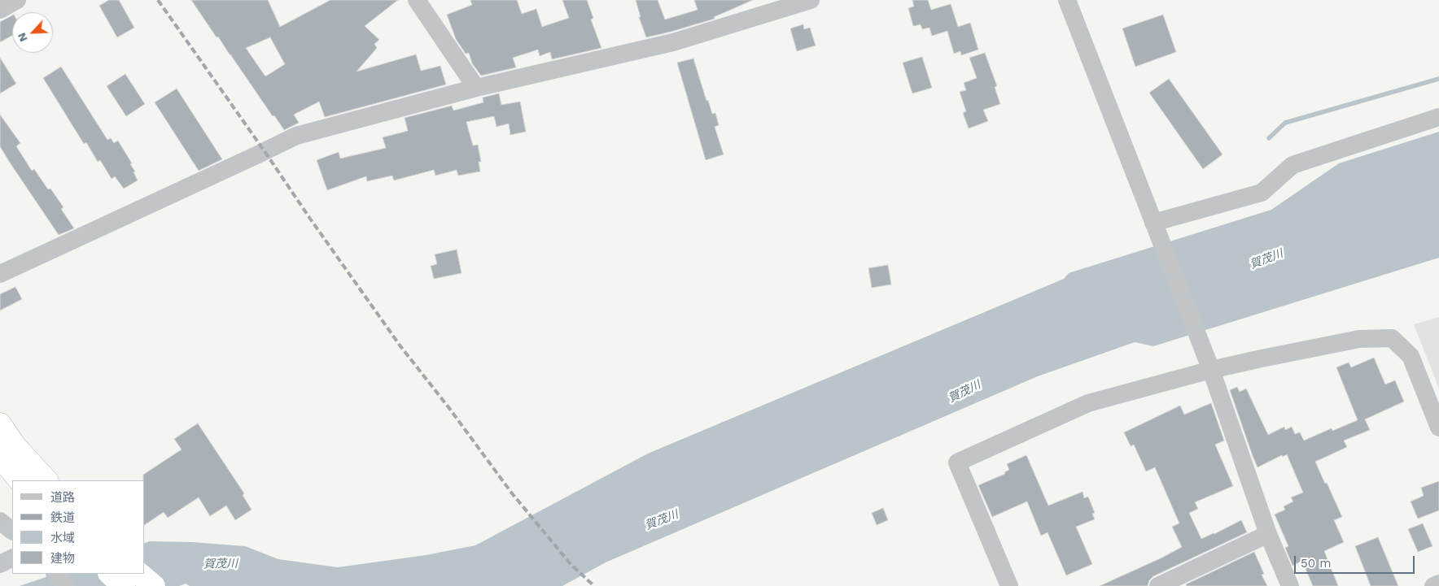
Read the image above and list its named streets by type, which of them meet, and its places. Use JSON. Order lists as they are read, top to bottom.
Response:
{
  "water": ["賀茂川"],
  "legend": [
    "道路",
    "鉄道",
    "水域",
    "建物"
  ],
  "scale_bar": "50 m",
  "north": "bottom left"
}
